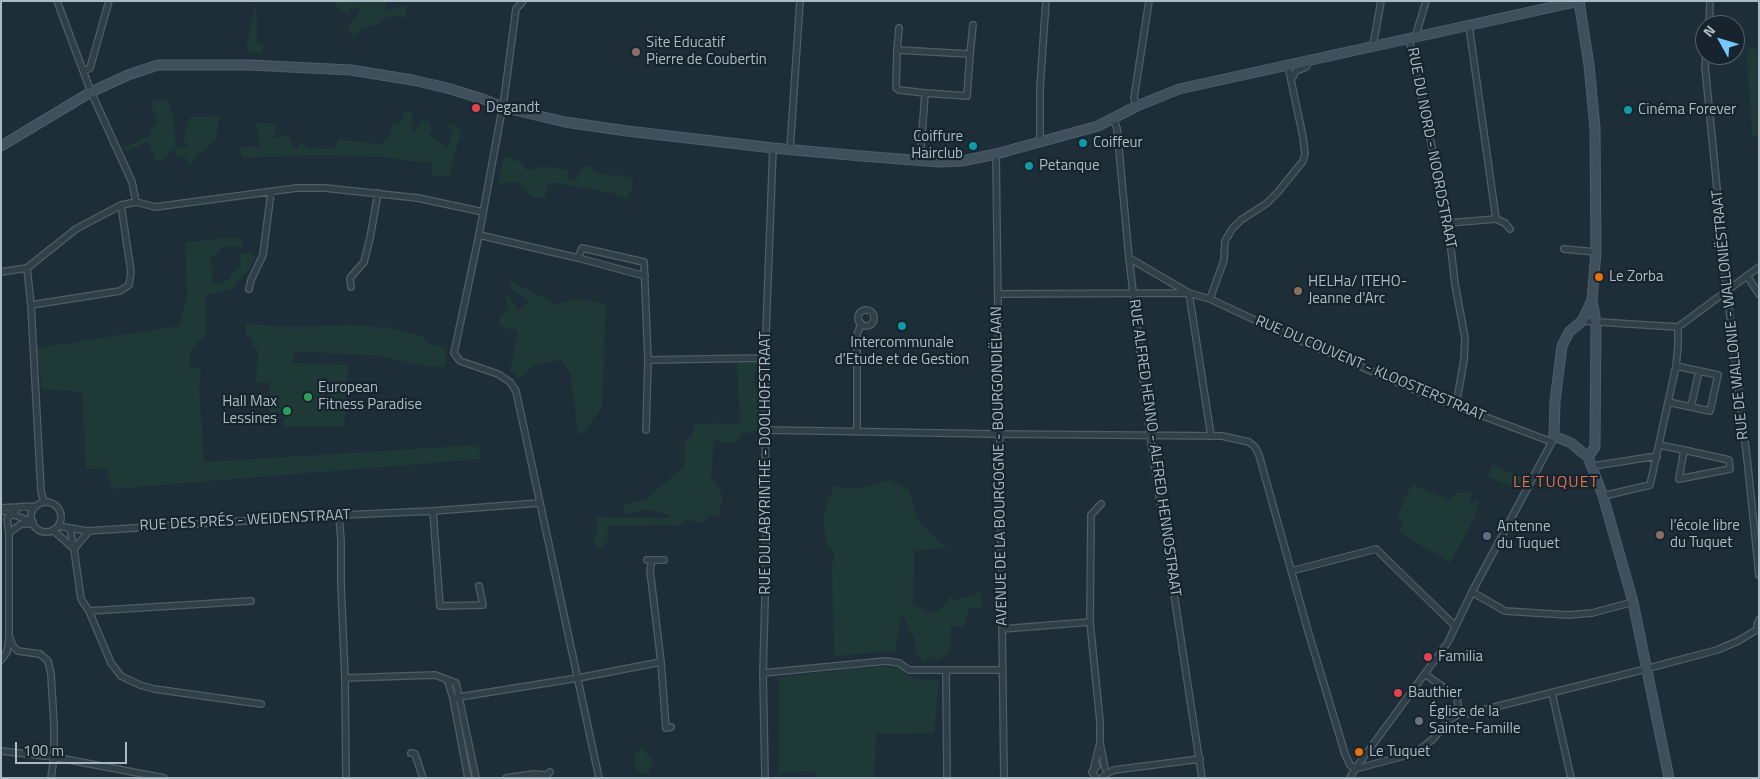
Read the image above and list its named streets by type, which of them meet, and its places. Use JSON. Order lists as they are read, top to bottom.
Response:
{
  "streets": {
    "street": [
      "RUE DU NORD - NOORDSTRAAT",
      "RUE DE WALLONIE - WALLONIËSTRAAT",
      "RUE DU COUVENT - KLOOSTERSTRAAT",
      "RUE ALFRED HENNO - ALFRED HENNOSTRAAT",
      "RUE DU LABYRINTHE - DOOLHOFSTRAAT",
      "AVENUE DE LA BOURGOGNE - BOURGONDIËLAAN",
      "RUE DES PRÉS - WEIDENSTRAAT"
    ]
  },
  "crossings": [
    ["RUE DU NORD - NOORDSTRAAT", "RUE DU COUVENT - KLOOSTERSTRAAT"],
    ["RUE DU COUVENT - KLOOSTERSTRAAT", "RUE ALFRED HENNO - ALFRED HENNOSTRAAT"],
    ["RUE DU COUVENT - KLOOSTERSTRAAT", "AVENUE DE LA BOURGOGNE - BOURGONDIËLAAN"]
  ],
  "districts": ["LE TUQUET"],
  "places": [
    "Site Educatif Pierre de Coubertin",
    "Degandt",
    "Cinéma Forever",
    "Coiffeur",
    "Coiffure Hairclub",
    "Petanque",
    "Le Zorba",
    "HELHa/ ITEHO- Jeanne d'Arc",
    "Intercommunale d’Etude et de Gestion",
    "European Fitness Paradise",
    "Hall Max Lessines",
    "l’école libre du Tuquet",
    "Antenne du Tuquet",
    "Familia",
    "Bauthier",
    "Église de la Sainte-Famille",
    "Le Tuquet"
  ],
  "scale_bar": "100 m",
  "north": "top left"
}
